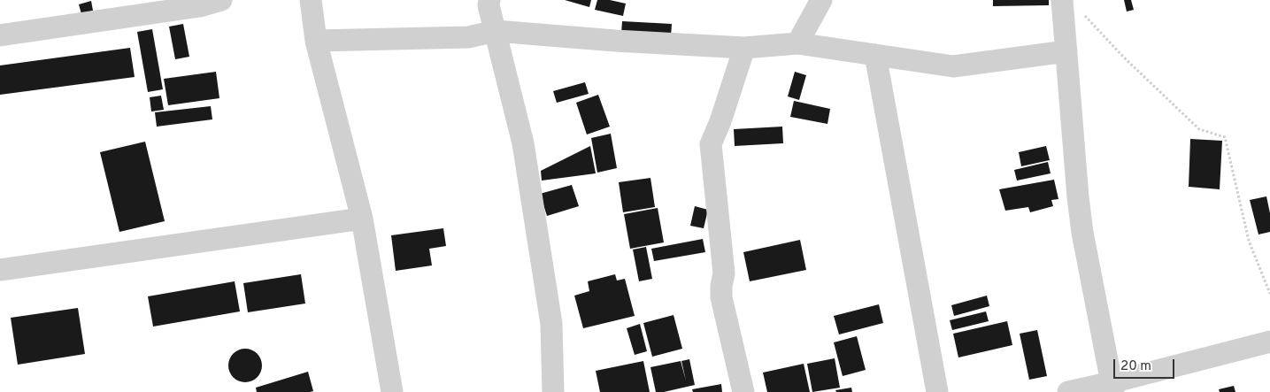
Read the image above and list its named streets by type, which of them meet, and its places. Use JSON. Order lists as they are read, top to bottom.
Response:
{
  "scale_bar": "20 m"
}
